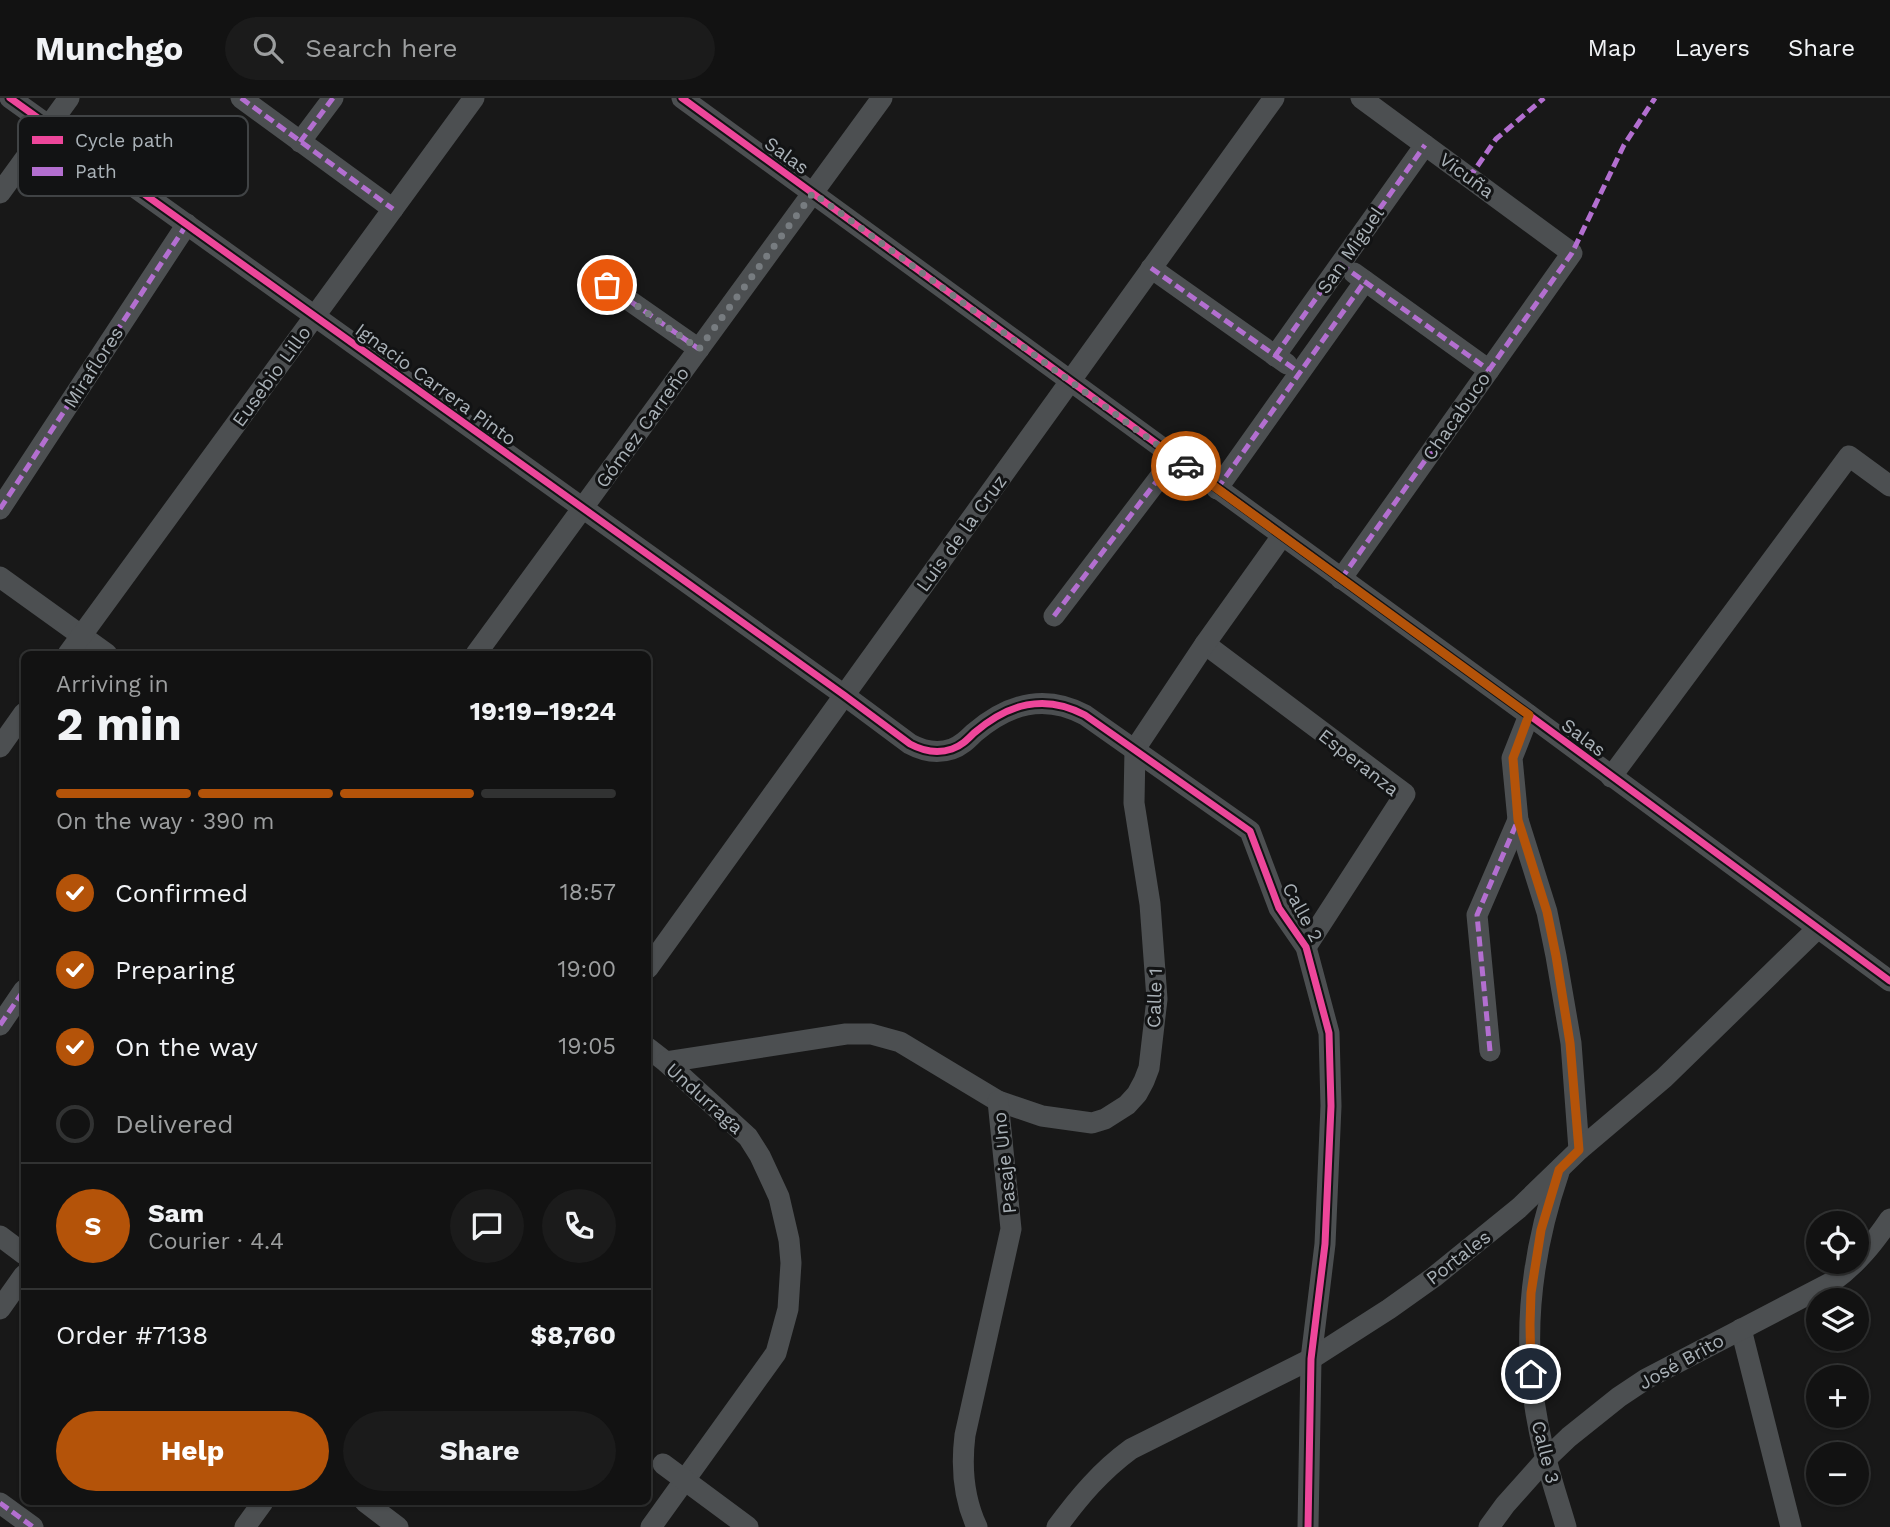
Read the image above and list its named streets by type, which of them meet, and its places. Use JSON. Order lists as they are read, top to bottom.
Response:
{
  "streets": {
    "street": [
      "Salas",
      "Vicuña",
      "San Miguel",
      "Miraflores",
      "Eusebio Lillo",
      "Ignacio Carrera Pinto",
      "Chacabuco",
      "Gómez Carreño",
      "Luis de la Cruz",
      "Esperanza",
      "Calle 2",
      "Calle 1",
      "Undurraga",
      "Pasaje Uno",
      "Portales",
      "José Brito",
      "Calle 3"
    ]
  },
  "crossings": [
    ["Salas", "San Miguel"],
    ["Salas", "Chacabuco"],
    ["Salas", "Gómez Carreño"],
    ["Salas", "Luis de la Cruz"],
    ["Salas", "Portales"],
    ["Vicuña", "San Miguel"],
    ["Vicuña", "Chacabuco"],
    ["Miraflores", "Ignacio Carrera Pinto"],
    ["Eusebio Lillo", "Ignacio Carrera Pinto"],
    ["Ignacio Carrera Pinto", "Gómez Carreño"],
    ["Ignacio Carrera Pinto", "Luis de la Cruz"],
    ["Ignacio Carrera Pinto", "Calle 2"],
    ["Luis de la Cruz", "Calle 2"],
    ["Esperanza", "Calle 2"],
    ["Calle 2", "Calle 1"],
    ["Calle 2", "Portales"],
    ["Calle 1", "Pasaje Uno"],
    ["Undurraga", "Pasaje Uno"],
    ["Portales", "Calle 3"],
    ["José Brito", "Calle 3"]
  ],
  "legend": ["Cycle path", "Path"],
  "page": {
    "header": "Munchgo",
    "search": "Search here",
    "nav": ["Map", "Layers", "Share"],
    "heading": ["2 min", "Arriving in", "19:19–19:24"],
    "panel": [
      "Sam",
      "Courier · 4.4",
      "Order #7138",
      "$8,760"
    ],
    "bar": "On the way · 390 m",
    "list": [
      ["Confirmed", "18:57"],
      ["Preparing", "19:00"],
      ["On the way", "19:05"],
      "Delivered"
    ],
    "round": "S",
    "map_buttons": ["+", "−"],
    "buttons": ["Help", "Share"]
  }
}
